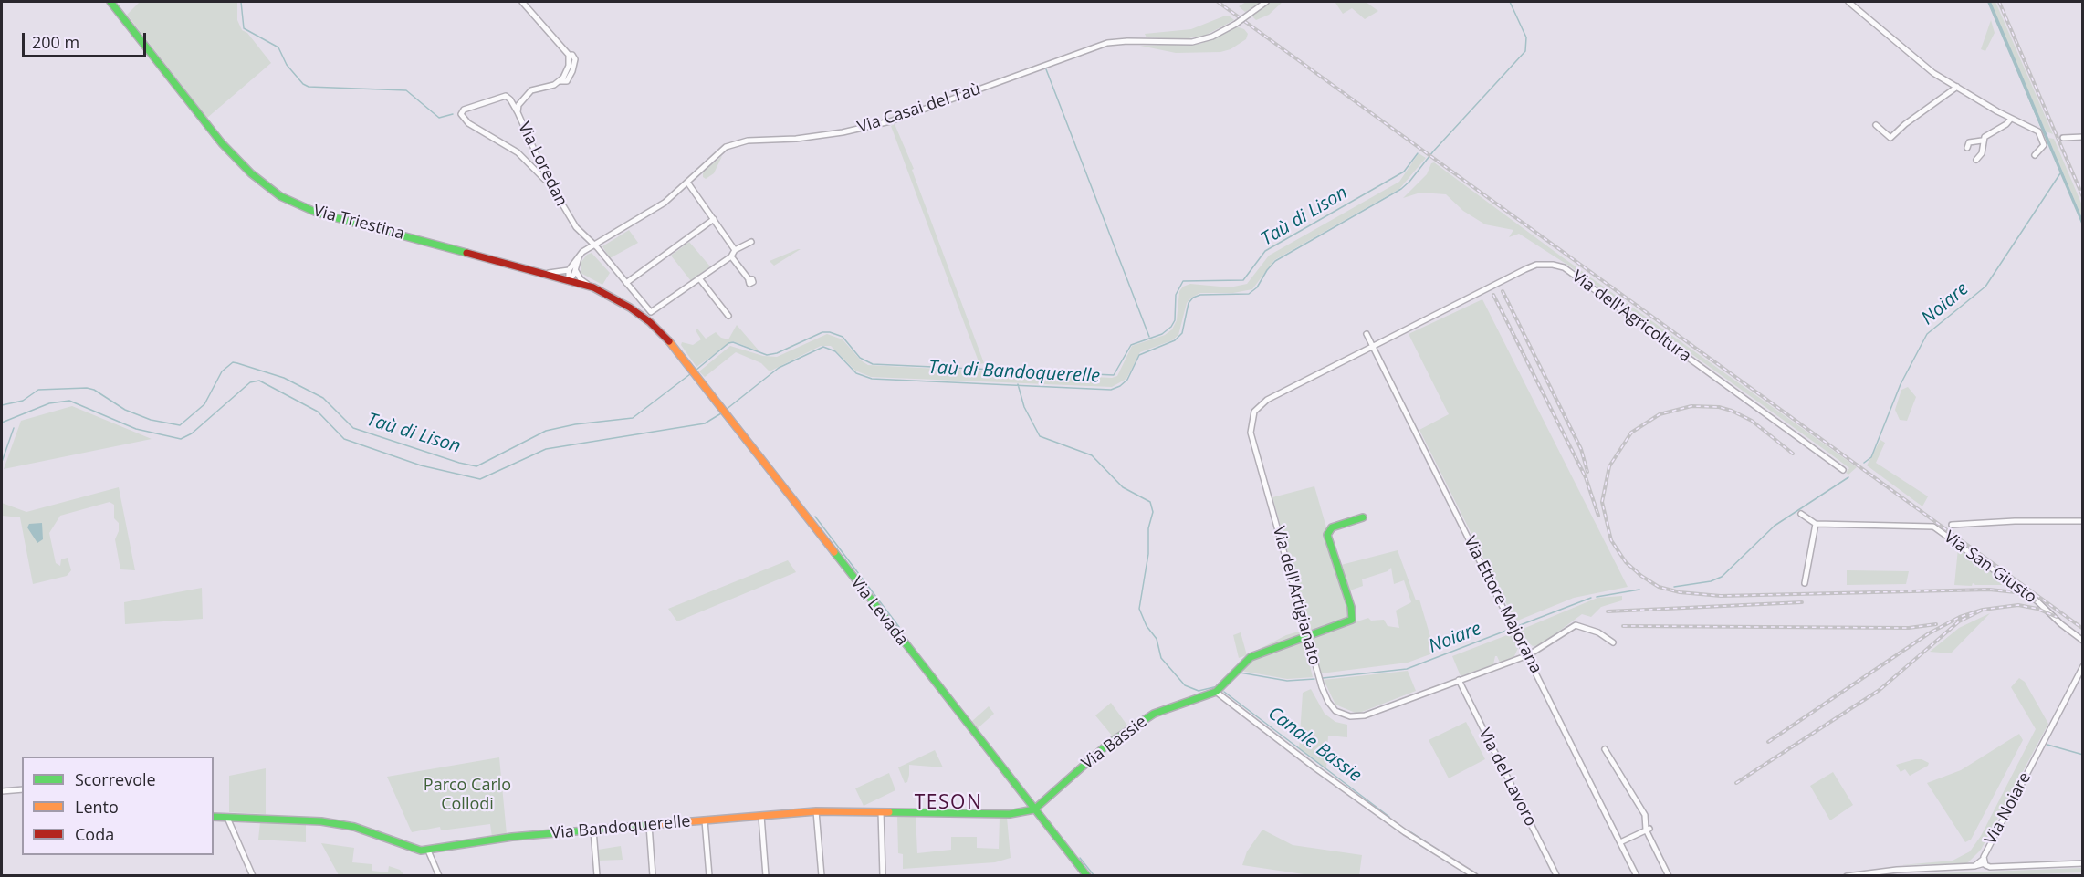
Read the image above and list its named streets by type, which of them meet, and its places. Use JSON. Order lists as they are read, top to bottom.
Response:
{
  "streets": {
    "main road": [
      "Via Triestina",
      "Via Levada",
      "Via Bassie",
      "Via Bandoquerelle"
    ],
    "street": [
      "Via Casai del Taù",
      "Via Loredan",
      "Via dell'Agricoltura",
      "Via San Giusto",
      "Via dell'Artigianato",
      "Via Ettore Majorana",
      "Via del Lavoro",
      "Via Noiare"
    ]
  },
  "crossings": [
    ["Via Casai del Taù", "Via Loredan"],
    ["Via Triestina", "Via Levada"],
    ["Via dell'Agricoltura", "Via dell'Artigianato"],
    ["Via dell'Agricoltura", "Via Ettore Majorana"],
    ["Via dell'Artigianato", "Via Ettore Majorana"],
    ["Via dell'Artigianato", "Via del Lavoro"],
    ["Via Levada", "Via Bassie"],
    ["Via Levada", "Via Bandoquerelle"],
    ["Via Bassie", "Via Bandoquerelle"]
  ],
  "districts": ["TESON"],
  "water": [
    "Taù di Lison",
    "Noiare",
    "Taù di Bandoquerelle",
    "Canale Bassie"
  ],
  "parks": ["Parco Carlo Collodi"],
  "legend": ["Scorrevole", "Lento", "Coda"],
  "scale_bar": "200 m"
}
